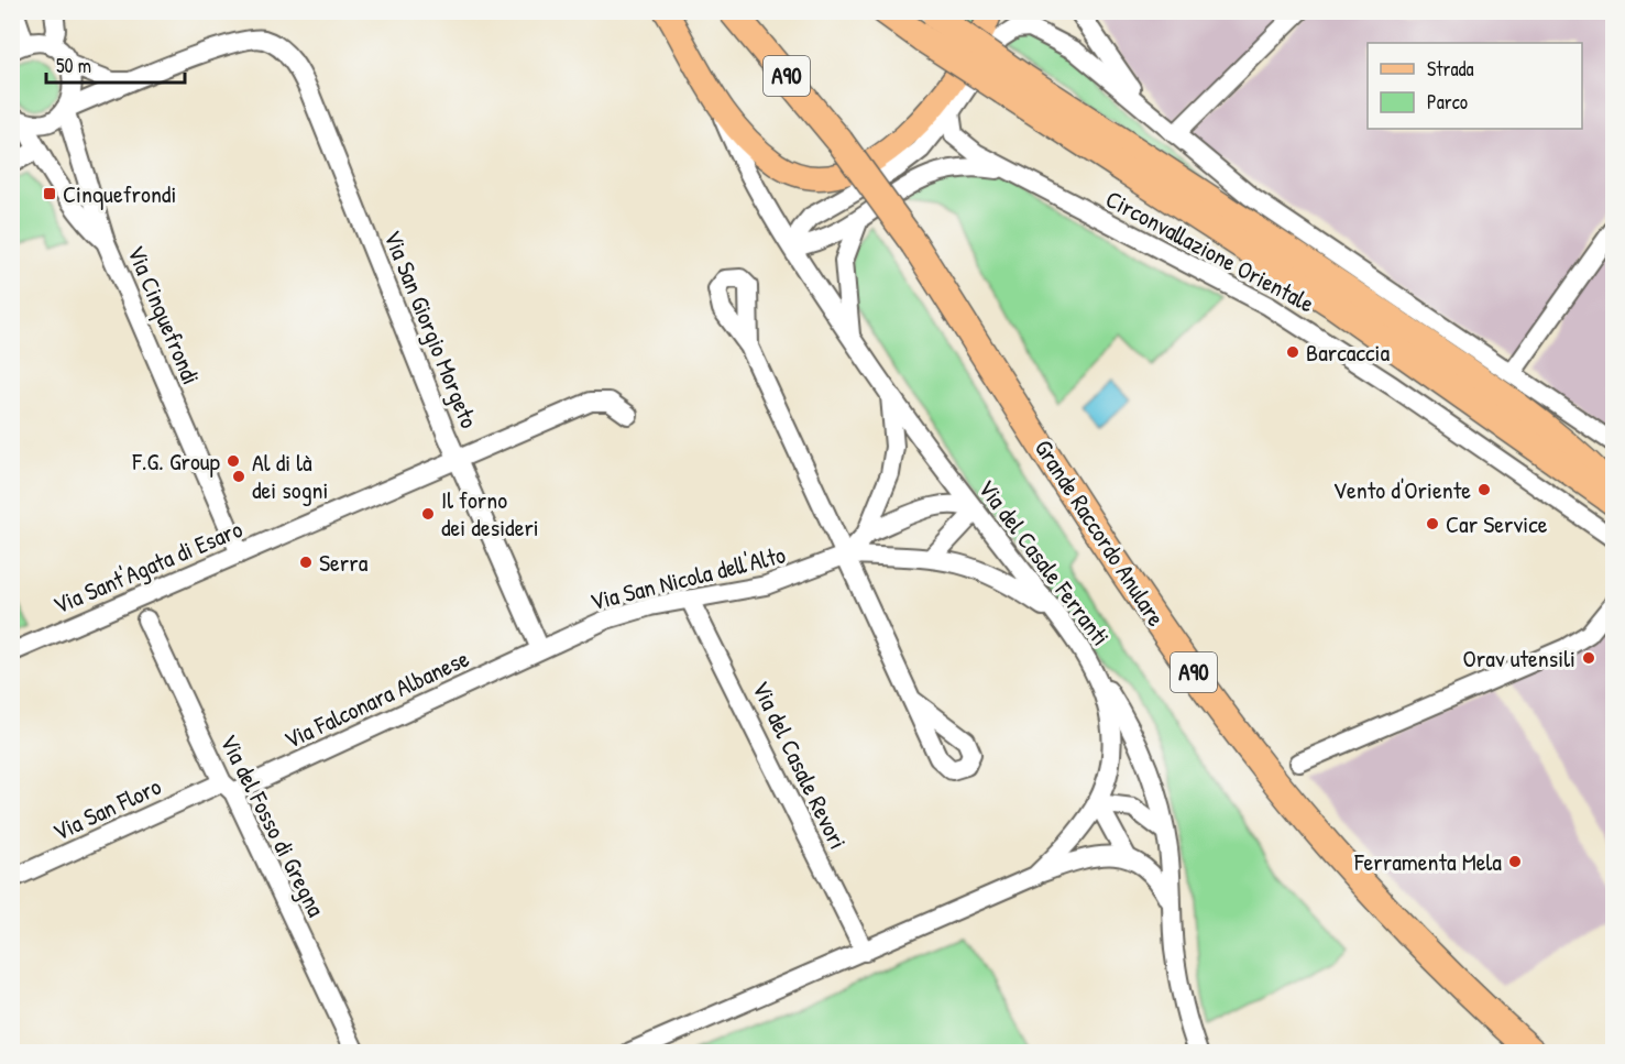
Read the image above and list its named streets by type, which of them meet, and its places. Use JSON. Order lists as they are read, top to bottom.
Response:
{
  "streets": {
    "highway": ["A90", "Grande Raccordo Anulare"],
    "street": [
      "Circonvallazione Orientale",
      "Via Cinquefrondi",
      "Via San Giorgio Morgeto",
      "Via del Casale Ferranti",
      "Via Sant'Agata di Esaro",
      "Via San Nicola dell'Alto",
      "Via Falconara Albanese",
      "Via del Casale Revori",
      "Via San Floro",
      "Via del Fosso di Gregna"
    ]
  },
  "crossings": [
    ["Via Cinquefrondi", "Via Sant'Agata di Esaro"],
    ["Via San Giorgio Morgeto", "Via Sant'Agata di Esaro"],
    ["Via San Giorgio Morgeto", "Via San Nicola dell'Alto"],
    ["Via San Giorgio Morgeto", "Via Falconara Albanese"],
    ["Via del Casale Ferranti", "Via del Casale Revori"],
    ["Via San Nicola dell'Alto", "Via Falconara Albanese"],
    ["Via San Nicola dell'Alto", "Via del Casale Revori"],
    ["Via Falconara Albanese", "Via San Floro"],
    ["Via Falconara Albanese", "Via del Fosso di Gregna"],
    ["Via San Floro", "Via del Fosso di Gregna"]
  ],
  "places": {
    "transit": ["Cinquefrondi"],
    "other": [
      "Barcaccia",
      "F.G. Group",
      "Al di là dei sogni",
      "Vento d'Oriente",
      "Il forno dei desideri",
      "Car Service",
      "Serra",
      "Orav utensili",
      "Ferramenta Mela"
    ]
  },
  "legend": ["Strada", "Parco"],
  "scale_bar": "50 m"
}
